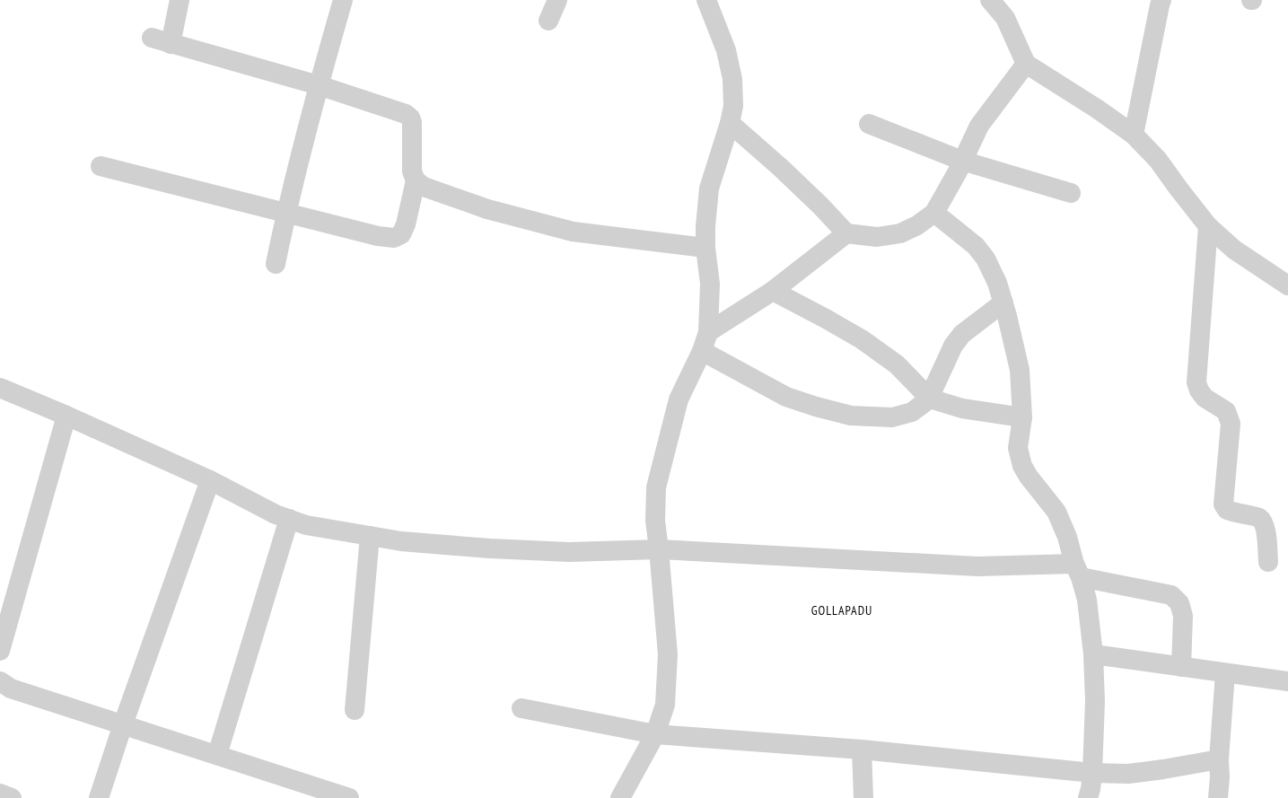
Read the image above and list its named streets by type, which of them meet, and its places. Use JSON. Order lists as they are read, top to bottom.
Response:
{
  "districts": ["GOLLAPADU"]
}
